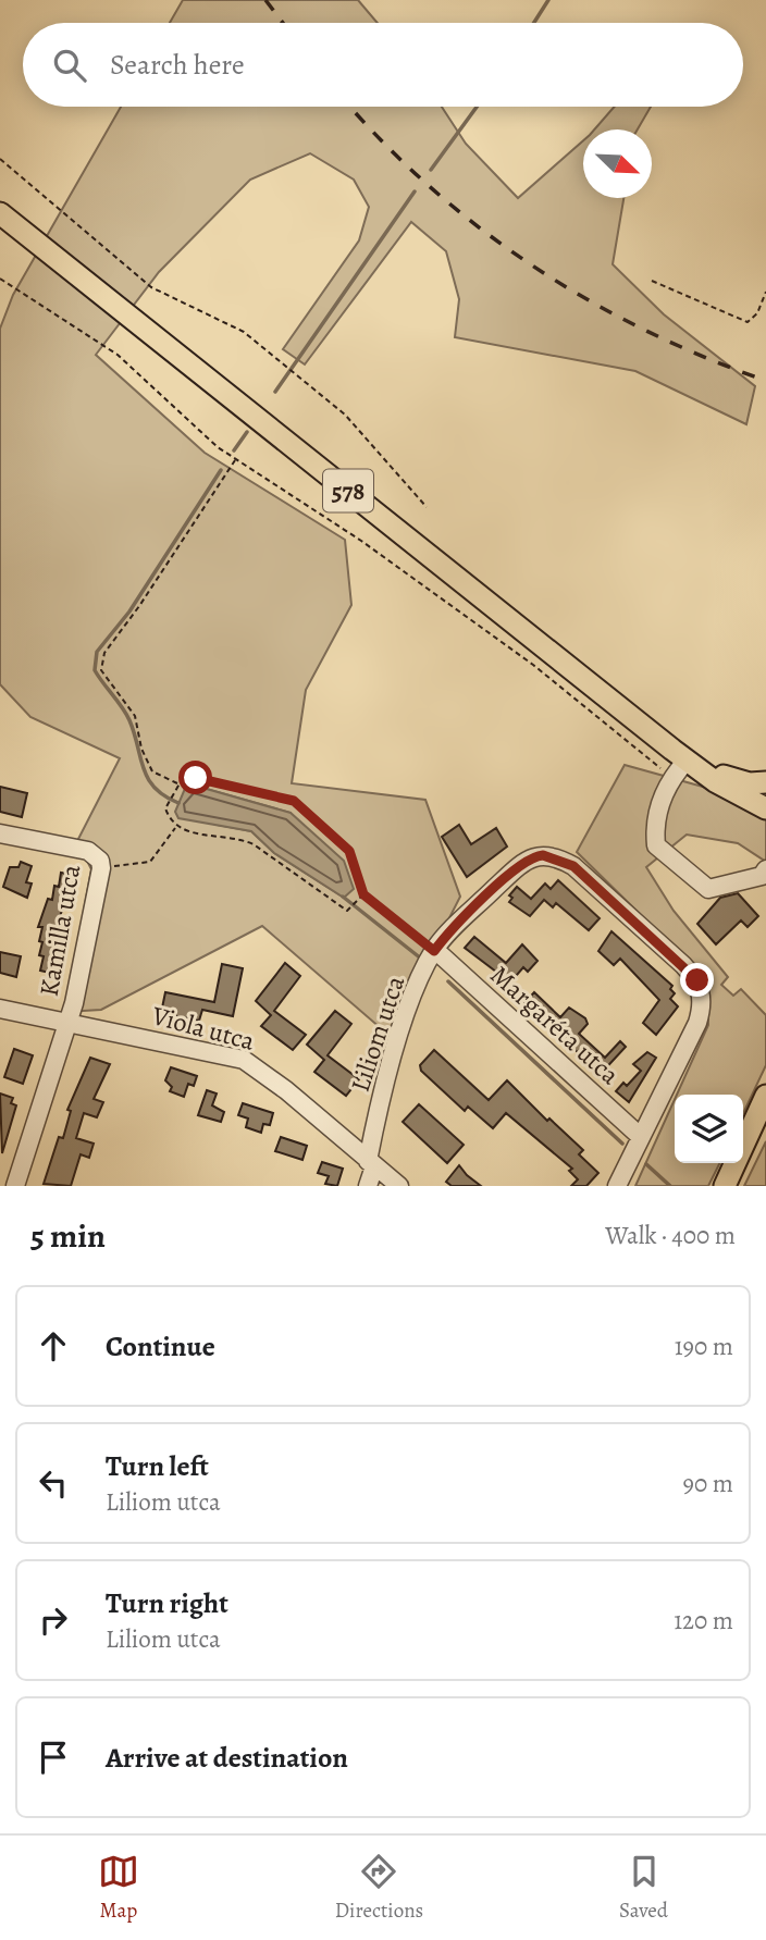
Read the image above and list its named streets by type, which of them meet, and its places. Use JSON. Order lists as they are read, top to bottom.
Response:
{
  "streets": {
    "main road": ["578"],
    "street": [
      "Kamilla utca",
      "Margaréta utca",
      "Viola utca",
      "Liliom utca"
    ]
  },
  "crossings": [
    ["Kamilla utca", "Viola utca"],
    ["Margaréta utca", "Liliom utca"],
    ["Viola utca", "Liliom utca"]
  ],
  "north": "bottom right",
  "page": {
    "search": "Search here",
    "heading": ["5 min", "Walk · 400 m"],
    "list": [
      ["Continue", "190 m"],
      ["Turn left", "Liliom utca", "90 m"],
      ["Turn right", "Liliom utca", "120 m"],
      "Arrive at destination"
    ],
    "nav": ["Map", "Directions", "Saved"]
  }
}
